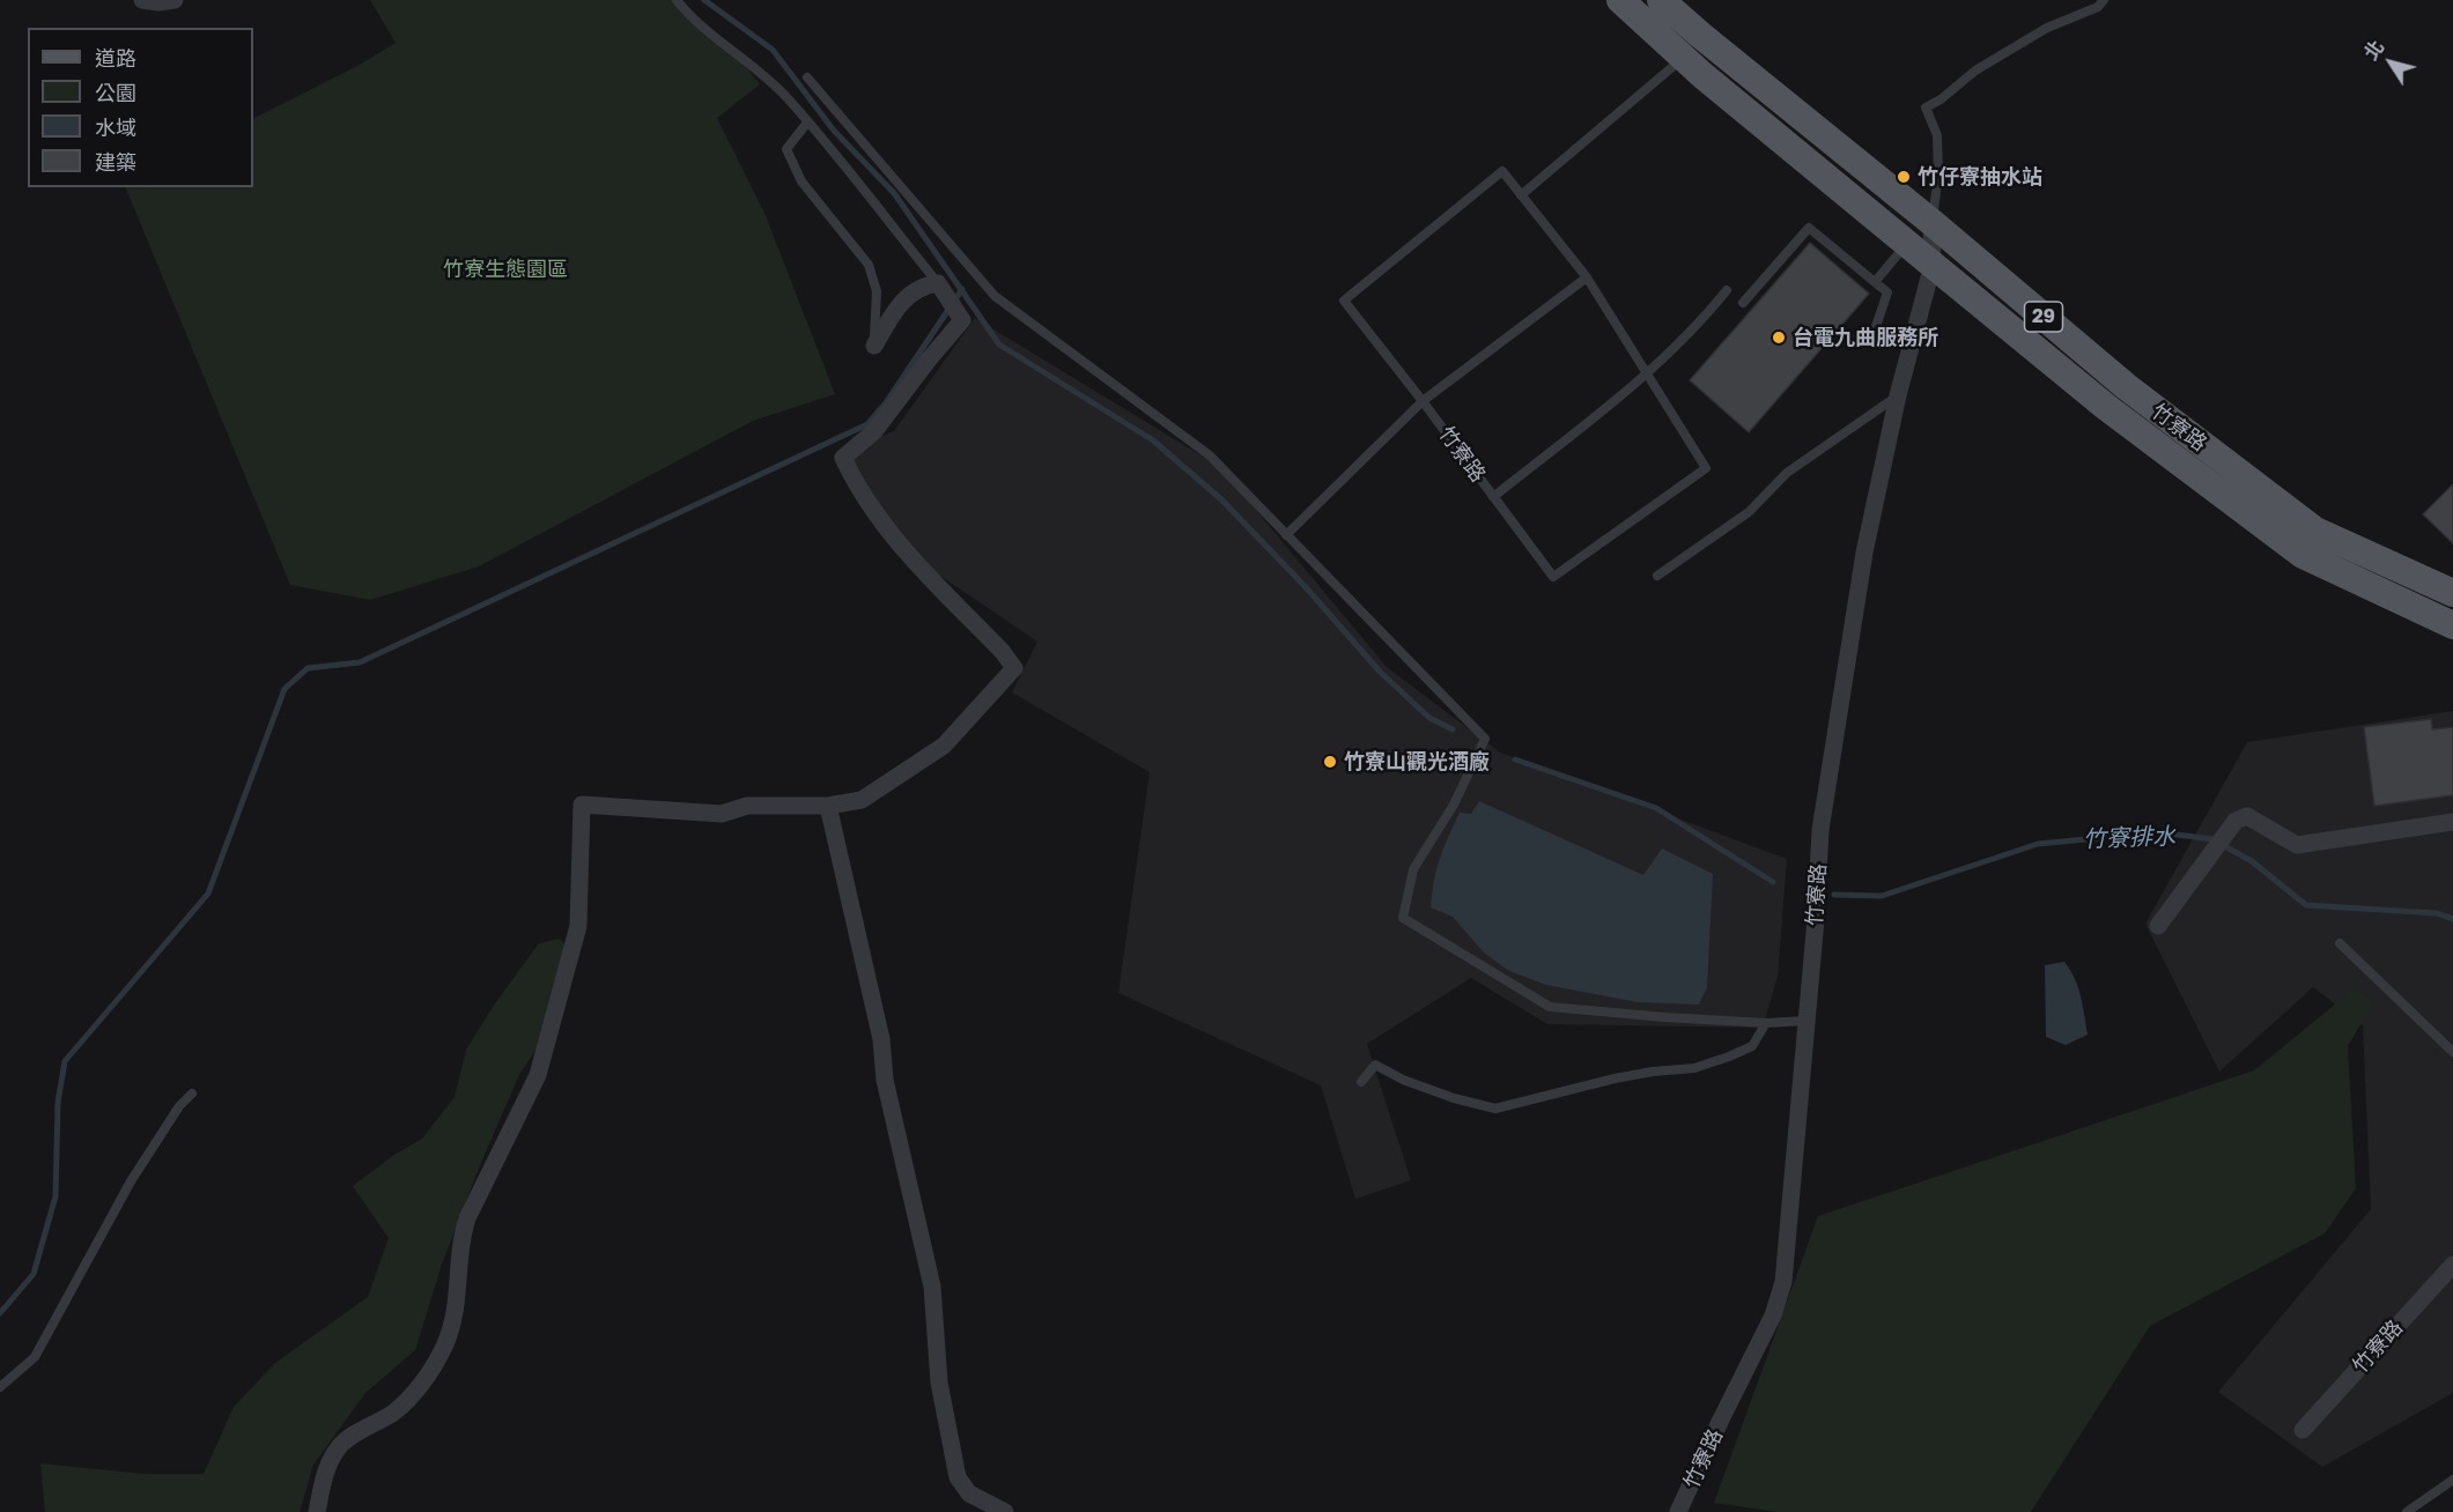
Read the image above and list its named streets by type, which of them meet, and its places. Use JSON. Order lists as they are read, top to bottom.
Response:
{
  "streets": {
    "main road": ["29", "竹寮路"]
  },
  "water": ["竹寮排水"],
  "parks": ["竹寮生態園區"],
  "places": ["竹仔寮抽水站", "台電九曲服務所", "竹寮山觀光酒廠"],
  "legend": [
    "道路",
    "公園",
    "水域",
    "建築"
  ],
  "north": "top left"
}
